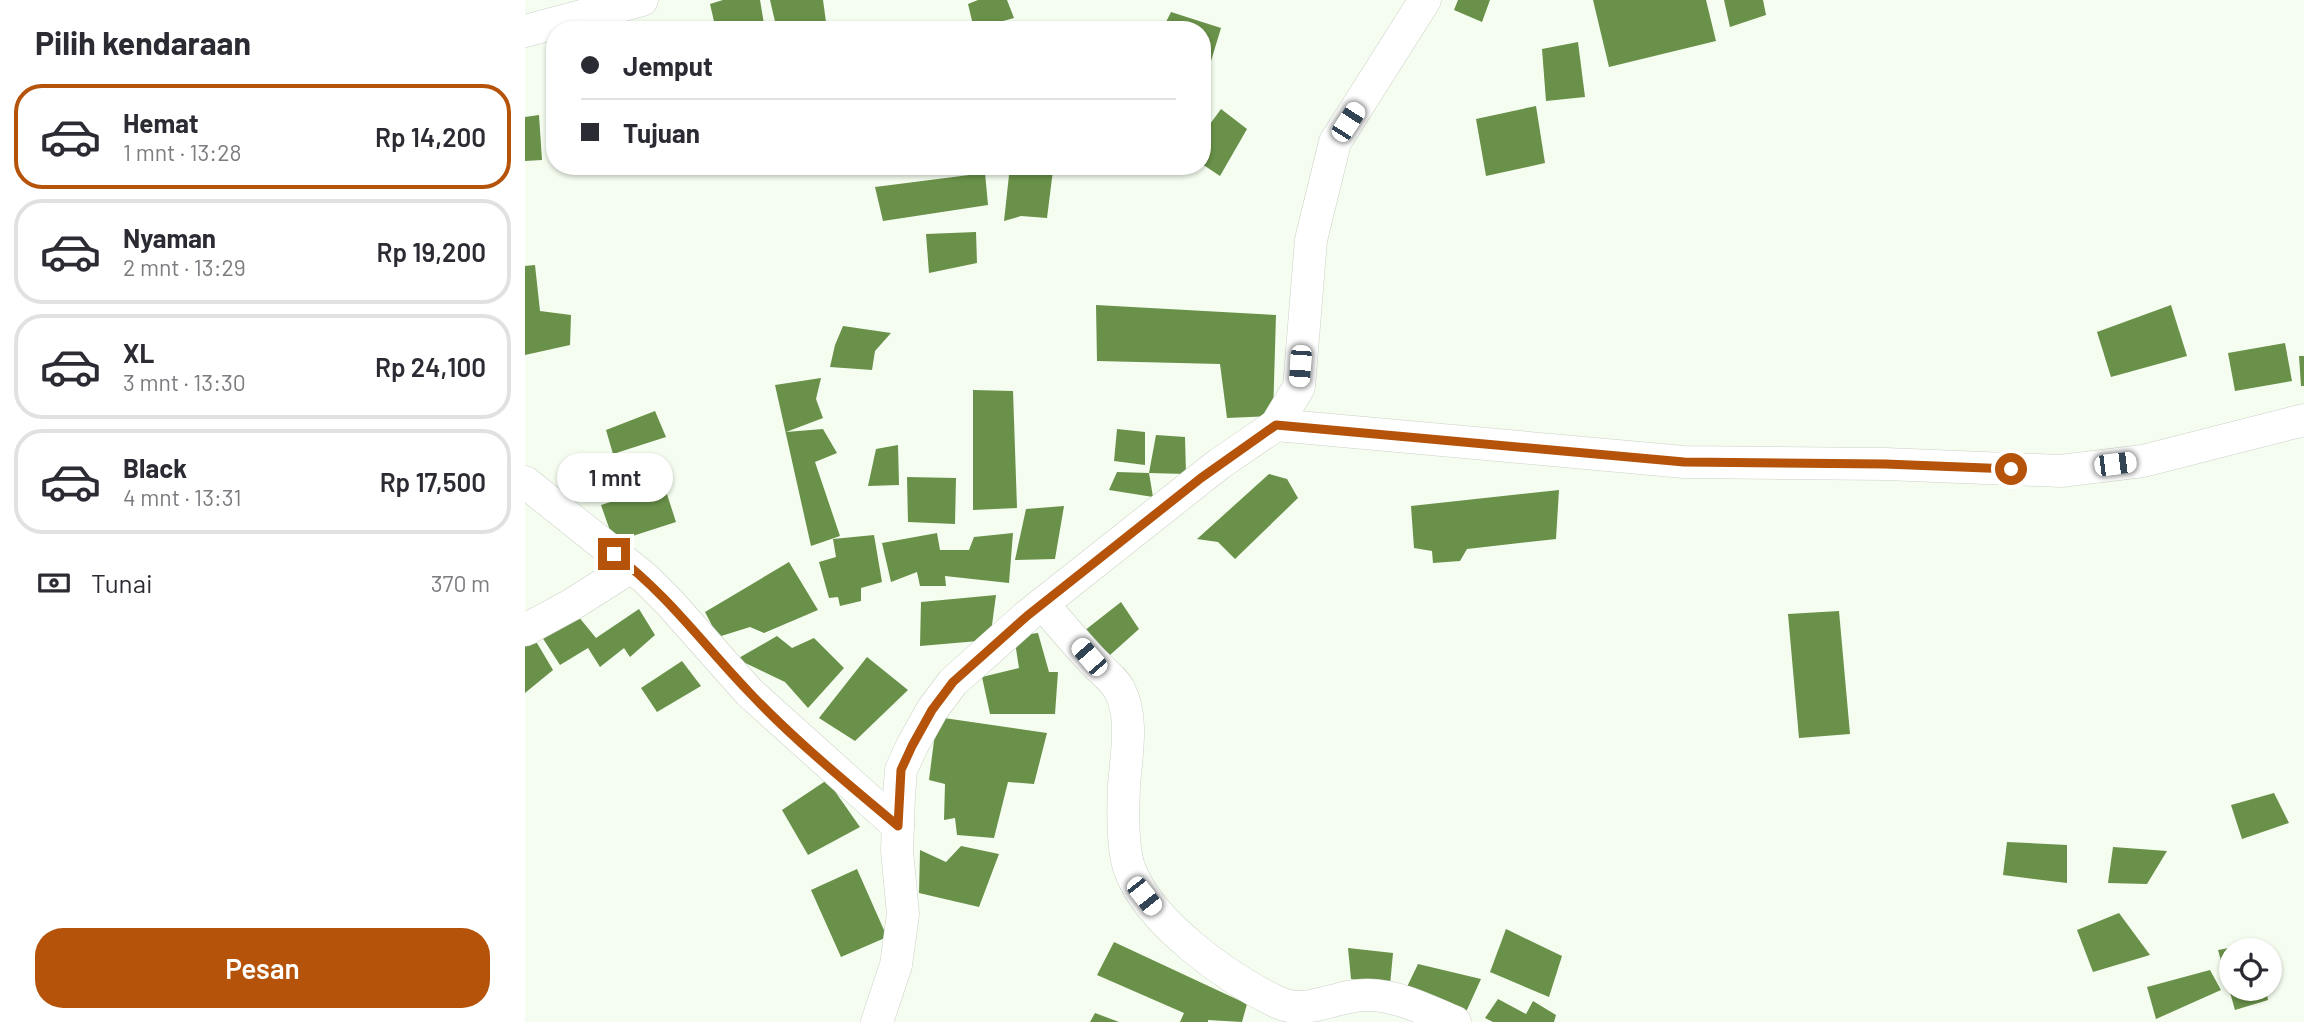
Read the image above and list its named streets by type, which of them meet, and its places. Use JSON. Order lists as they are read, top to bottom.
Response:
{
  "page": {
    "heading": "Pilih kendaraan",
    "banner": ["Jemput", "Tujuan"],
    "list": [
      {
        "name": "Hemat",
        "note": "1 mnt · 13:28",
        "value": "Rp 14,200"
      },
      {
        "name": "Nyaman",
        "note": "2 mnt · 13:29",
        "value": "Rp 19,200"
      },
      {
        "name": "XL",
        "note": "3 mnt · 13:30",
        "value": "Rp 24,100"
      },
      {
        "name": "Black",
        "note": "4 mnt · 13:31",
        "value": "Rp 17,500"
      }
    ],
    "bubble": "1 mnt",
    "pay": ["Tunai", "370 m"],
    "buttons": "Pesan"
  }
}
